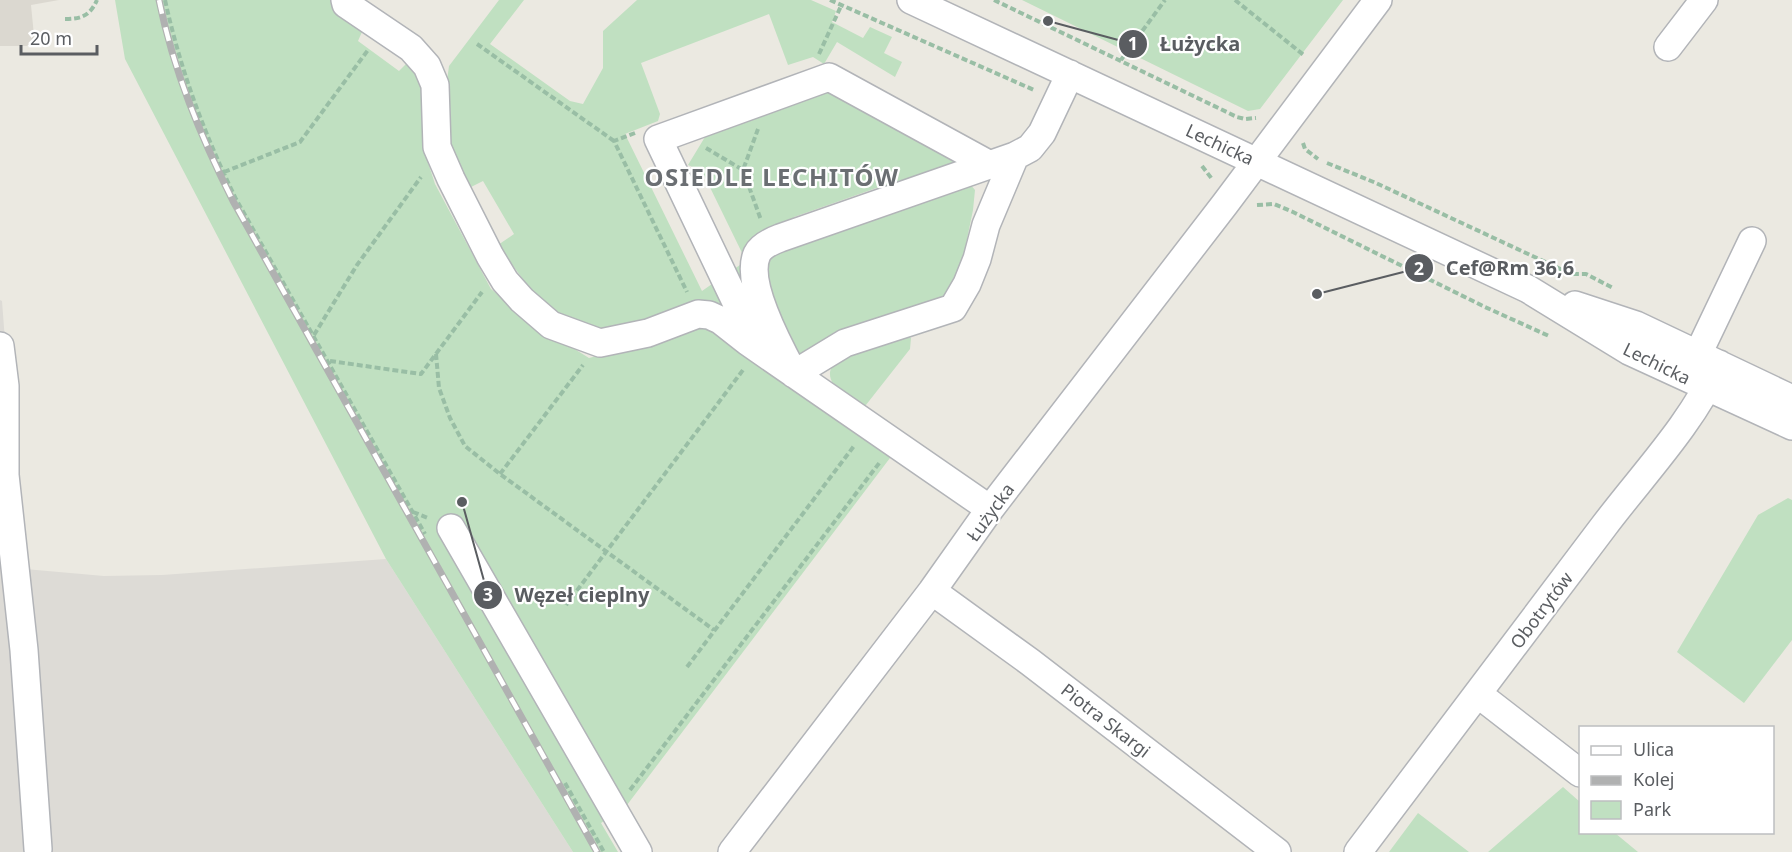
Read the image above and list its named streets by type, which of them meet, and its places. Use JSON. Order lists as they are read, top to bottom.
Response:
{
  "streets": {
    "street": [
      "Lechicka",
      "Łużycka",
      "Obotrytów",
      "Piotra Skargi"
    ]
  },
  "crossings": [
    ["Lechicka", "Łużycka"],
    ["Lechicka", "Obotrytów"],
    ["Łużycka", "Piotra Skargi"]
  ],
  "districts": ["OSIEDLE LECHITÓW"],
  "places": ["Łużycka", "Cef@Rm 36,6", "Węzeł cieplny"],
  "legend": ["Ulica", "Kolej", "Park"],
  "scale_bar": "20 m"
}
